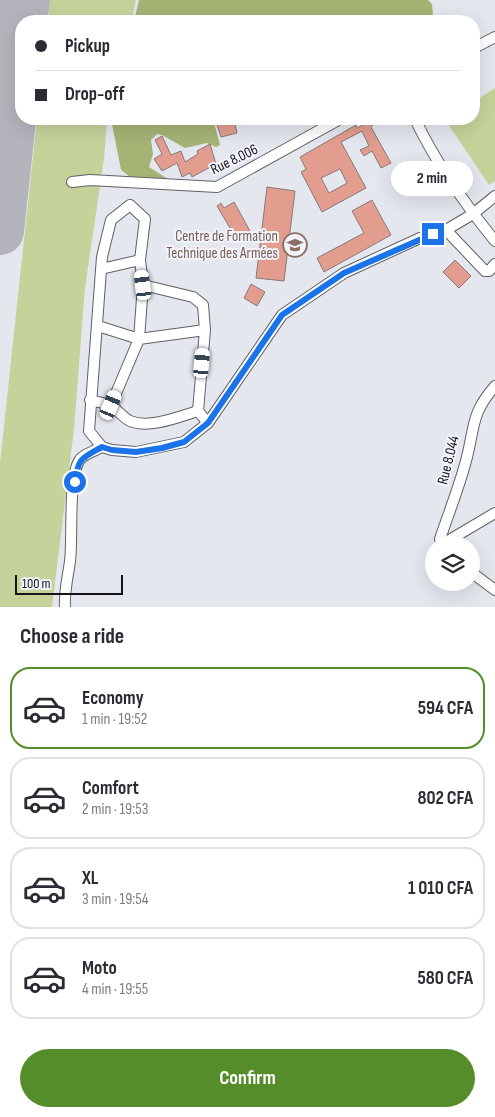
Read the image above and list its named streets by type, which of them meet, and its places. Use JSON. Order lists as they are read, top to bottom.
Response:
{
  "streets": {
    "street": ["Rue 8.006", "Rue 8.044"]
  },
  "places": {
    "school or university": ["Centre de Formation Technique des Armées"]
  },
  "scale_bar": "100 m",
  "page": {
    "banner": ["Pickup", "Drop-off"],
    "bubble": "2 min",
    "scale": "100 m",
    "heading": "Choose a ride",
    "list": [
      {
        "name": "Economy",
        "note": "1 min · 19:52",
        "value": "594 CFA"
      },
      {
        "name": "Comfort",
        "note": "2 min · 19:53",
        "value": "802 CFA"
      },
      {
        "name": "XL",
        "note": "3 min · 19:54",
        "value": "1 010 CFA"
      },
      {
        "name": "Moto",
        "note": "4 min · 19:55",
        "value": "580 CFA"
      }
    ],
    "buttons": "Confirm"
  }
}
